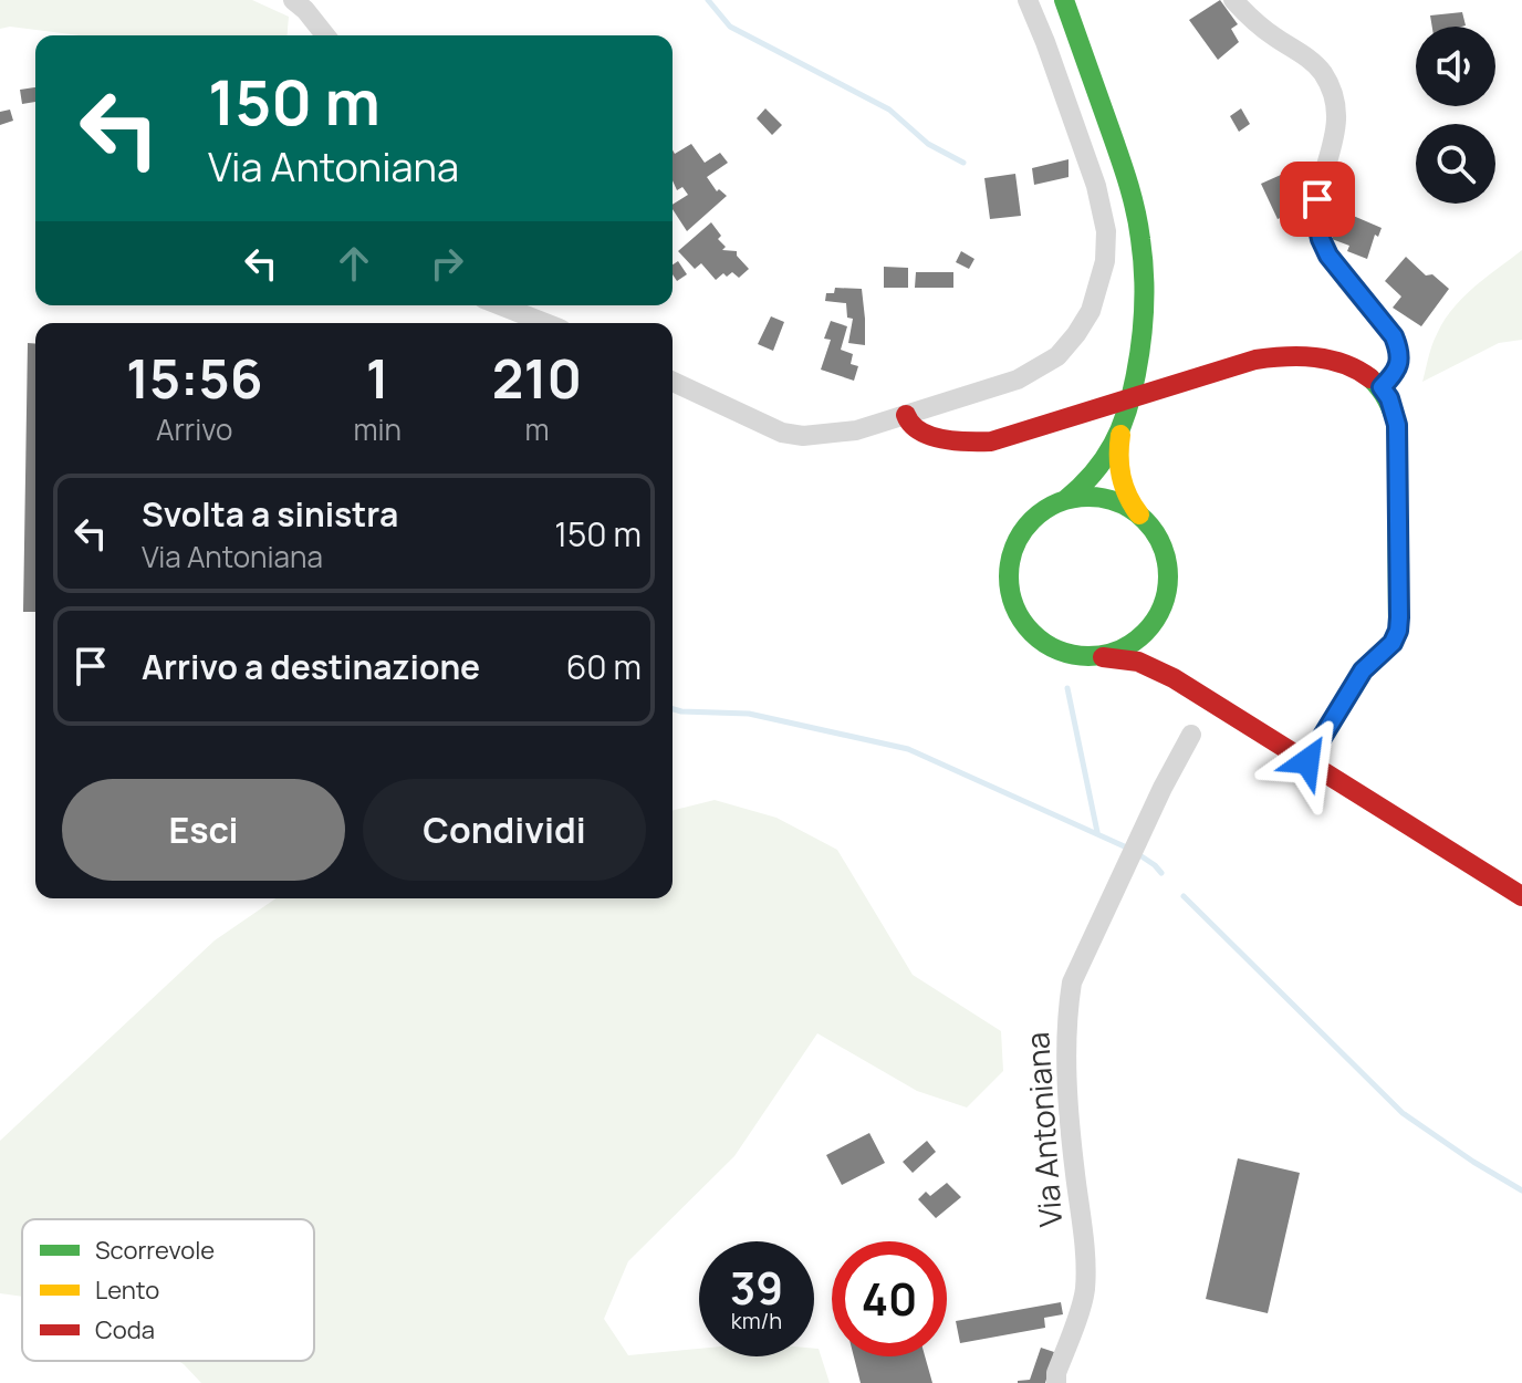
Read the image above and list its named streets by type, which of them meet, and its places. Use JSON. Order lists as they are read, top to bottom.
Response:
{
  "streets": {
    "street": ["Via Antoniana"]
  },
  "legend": ["Scorrevole", "Lento", "Coda"],
  "page": {
    "turn": ["150 m", "Via Antoniana"],
    "eta": [
      "15:56",
      "Arrivo",
      "1",
      "min",
      "210",
      "m"
    ],
    "list": [
      {
        "name": "Svolta a sinistra",
        "note": "Via Antoniana",
        "value": "150 m"
      },
      {
        "name": "Arrivo a destinazione",
        "value": "60 m"
      }
    ],
    "buttons": ["Esci", "Condividi"],
    "speed": "39 km/h",
    "limit": "40"
  }
}
